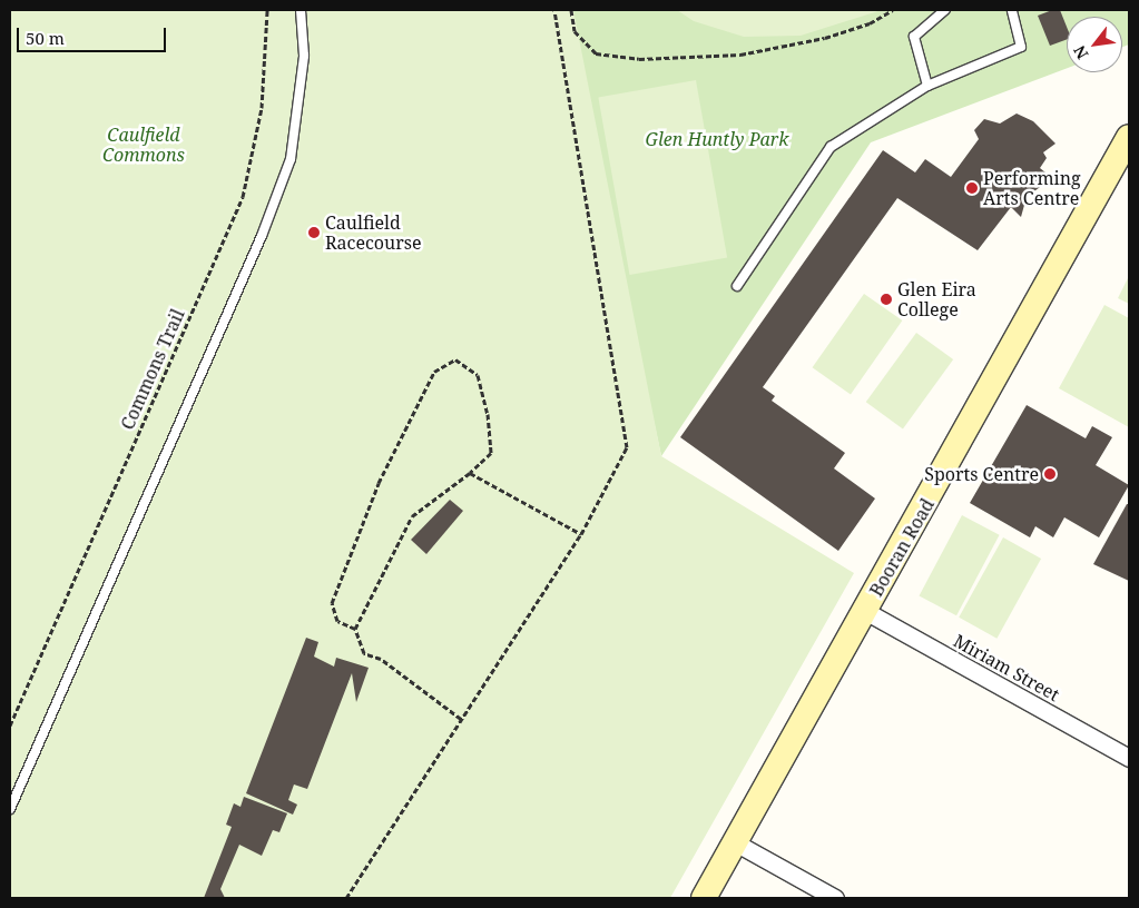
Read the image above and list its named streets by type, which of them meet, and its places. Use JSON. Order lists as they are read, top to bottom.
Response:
{
  "streets": {
    "main road": ["Booran Road"],
    "street": ["Miriam Street"],
    "path": ["Commons Trail"]
  },
  "crossings": [
    ["Booran Road", "Miriam Street"]
  ],
  "parks": ["Caulfield Commons", "Glen Huntly Park"],
  "places": [
    "Performing Arts Centre",
    "Caulfield Racecourse",
    "Glen Eira College",
    "Sports Centre"
  ],
  "scale_bar": "50 m",
  "north": "bottom left"
}
